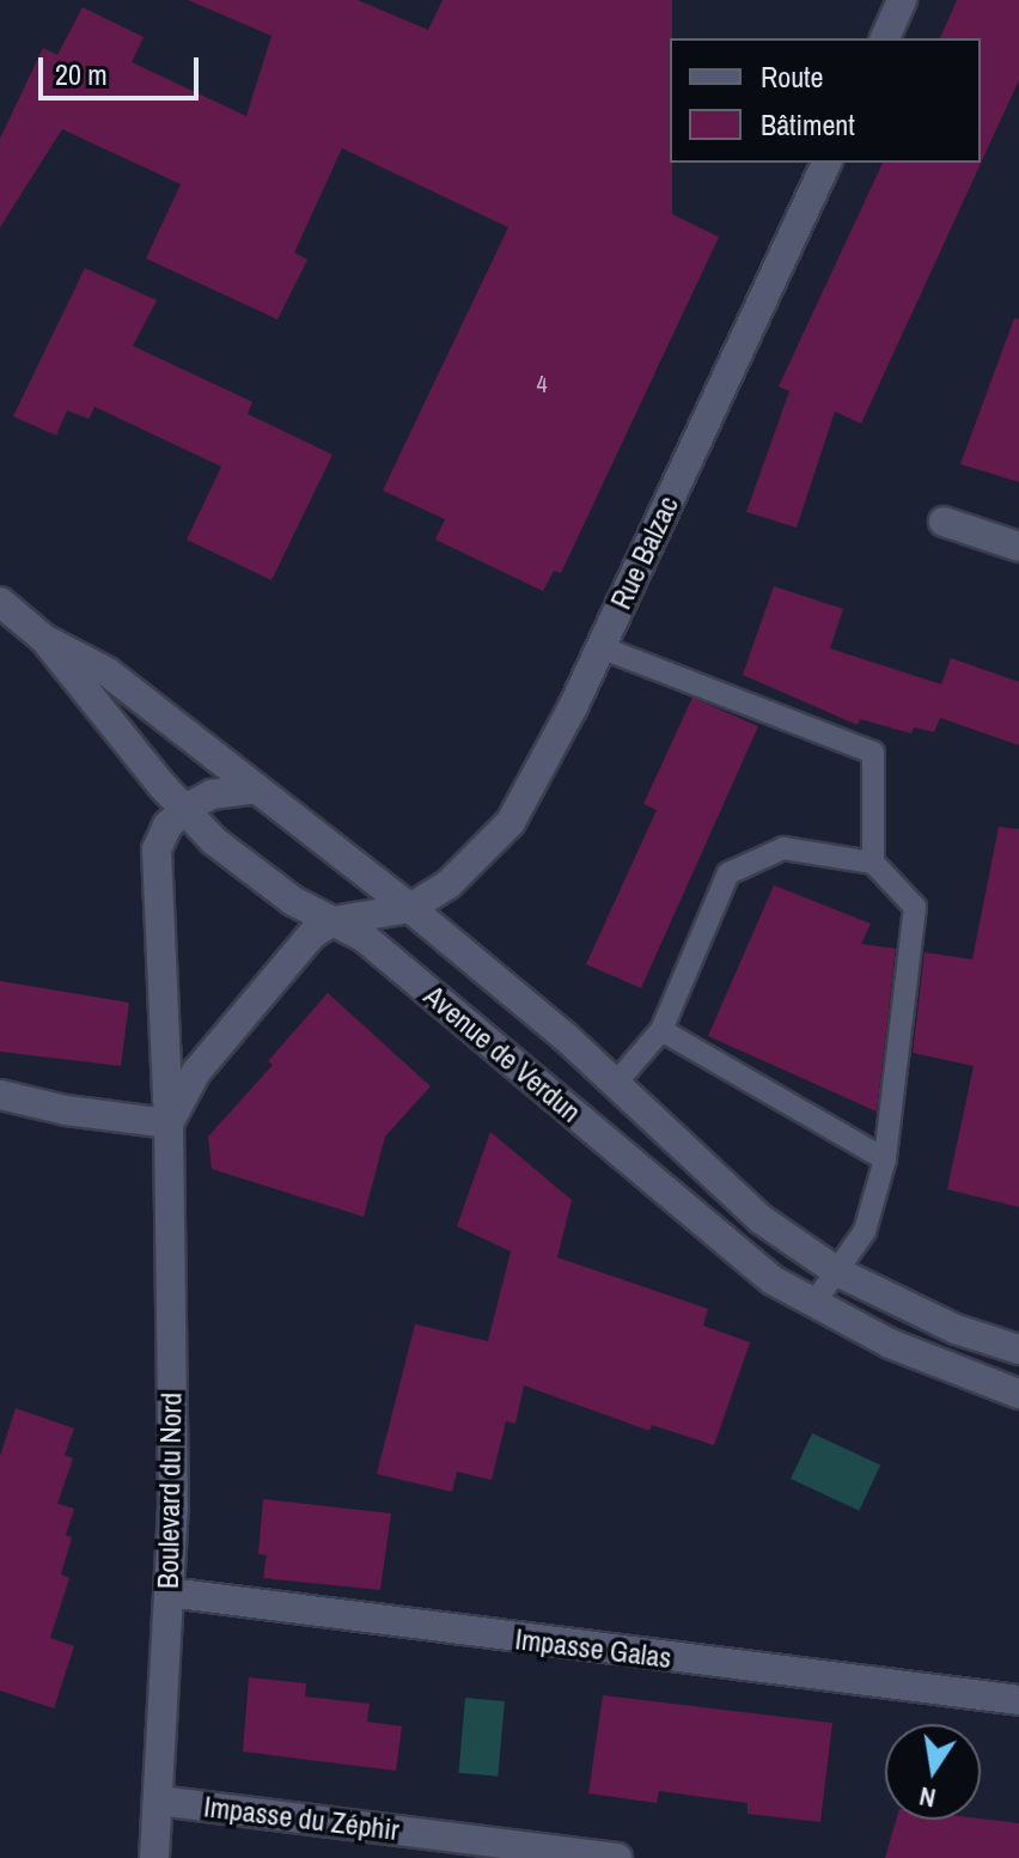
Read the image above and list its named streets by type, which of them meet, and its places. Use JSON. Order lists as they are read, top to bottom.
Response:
{
  "streets": {
    "street": [
      "Rue Balzac",
      "Avenue de Verdun",
      "Boulevard du Nord",
      "Impasse Galas",
      "Impasse du Zéphir"
    ]
  },
  "crossings": [
    ["Rue Balzac", "Avenue de Verdun"],
    ["Avenue de Verdun", "Boulevard du Nord"],
    ["Boulevard du Nord", "Impasse Galas"],
    ["Boulevard du Nord", "Impasse du Zéphir"]
  ],
  "house_numbers": ["4"],
  "legend": ["Route", "Bâtiment"],
  "scale_bar": "20 m",
  "north": "bottom"
}
